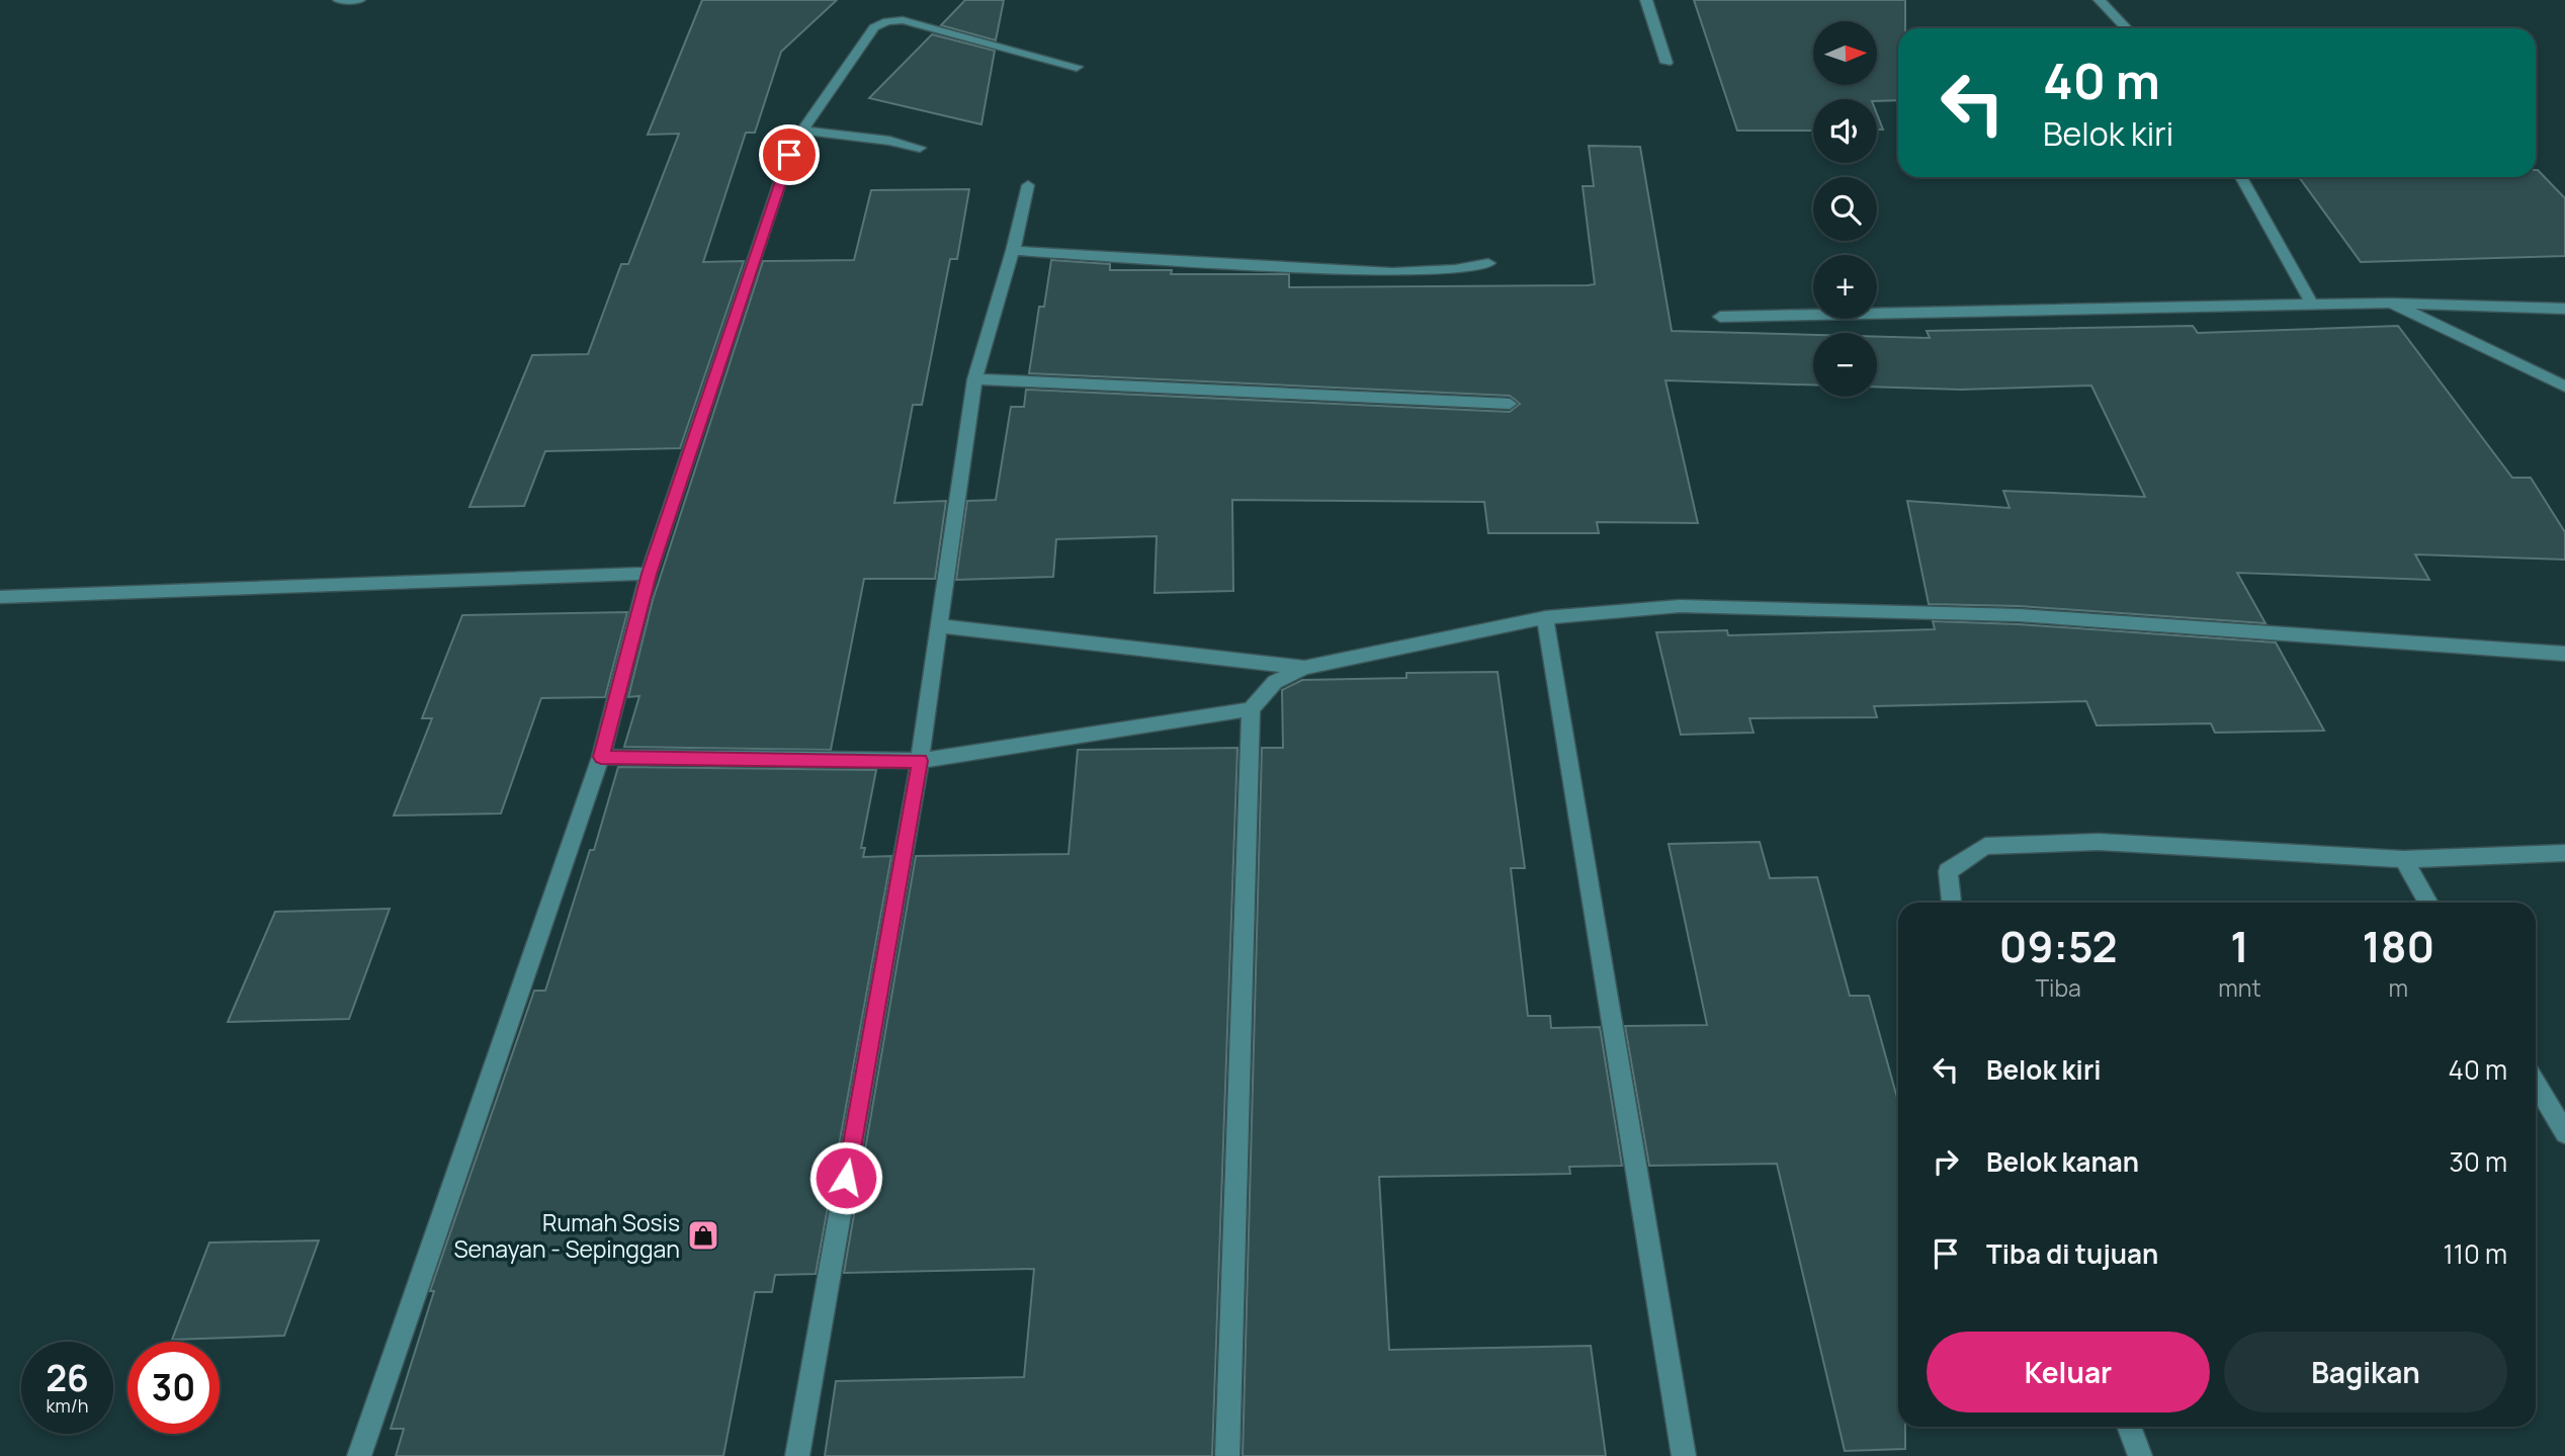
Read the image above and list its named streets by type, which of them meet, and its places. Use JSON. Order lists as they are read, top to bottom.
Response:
{
  "places": {
    "shop": ["Rumah Sosis Senayan - Sepinggan"]
  },
  "north": "right",
  "page": {
    "map_buttons": ["+", "−"],
    "turn": ["40 m", "Belok kiri"],
    "eta": [
      "09:52",
      "Tiba",
      "1",
      "mnt",
      "180",
      "m"
    ],
    "list": [
      {
        "name": "Belok kiri",
        "value": "40 m"
      },
      {
        "name": "Belok kanan",
        "value": "30 m"
      },
      {
        "name": "Tiba di tujuan",
        "value": "110 m"
      }
    ],
    "buttons": ["Keluar", "Bagikan"],
    "speed": "26 km/h",
    "limit": "30"
  }
}
